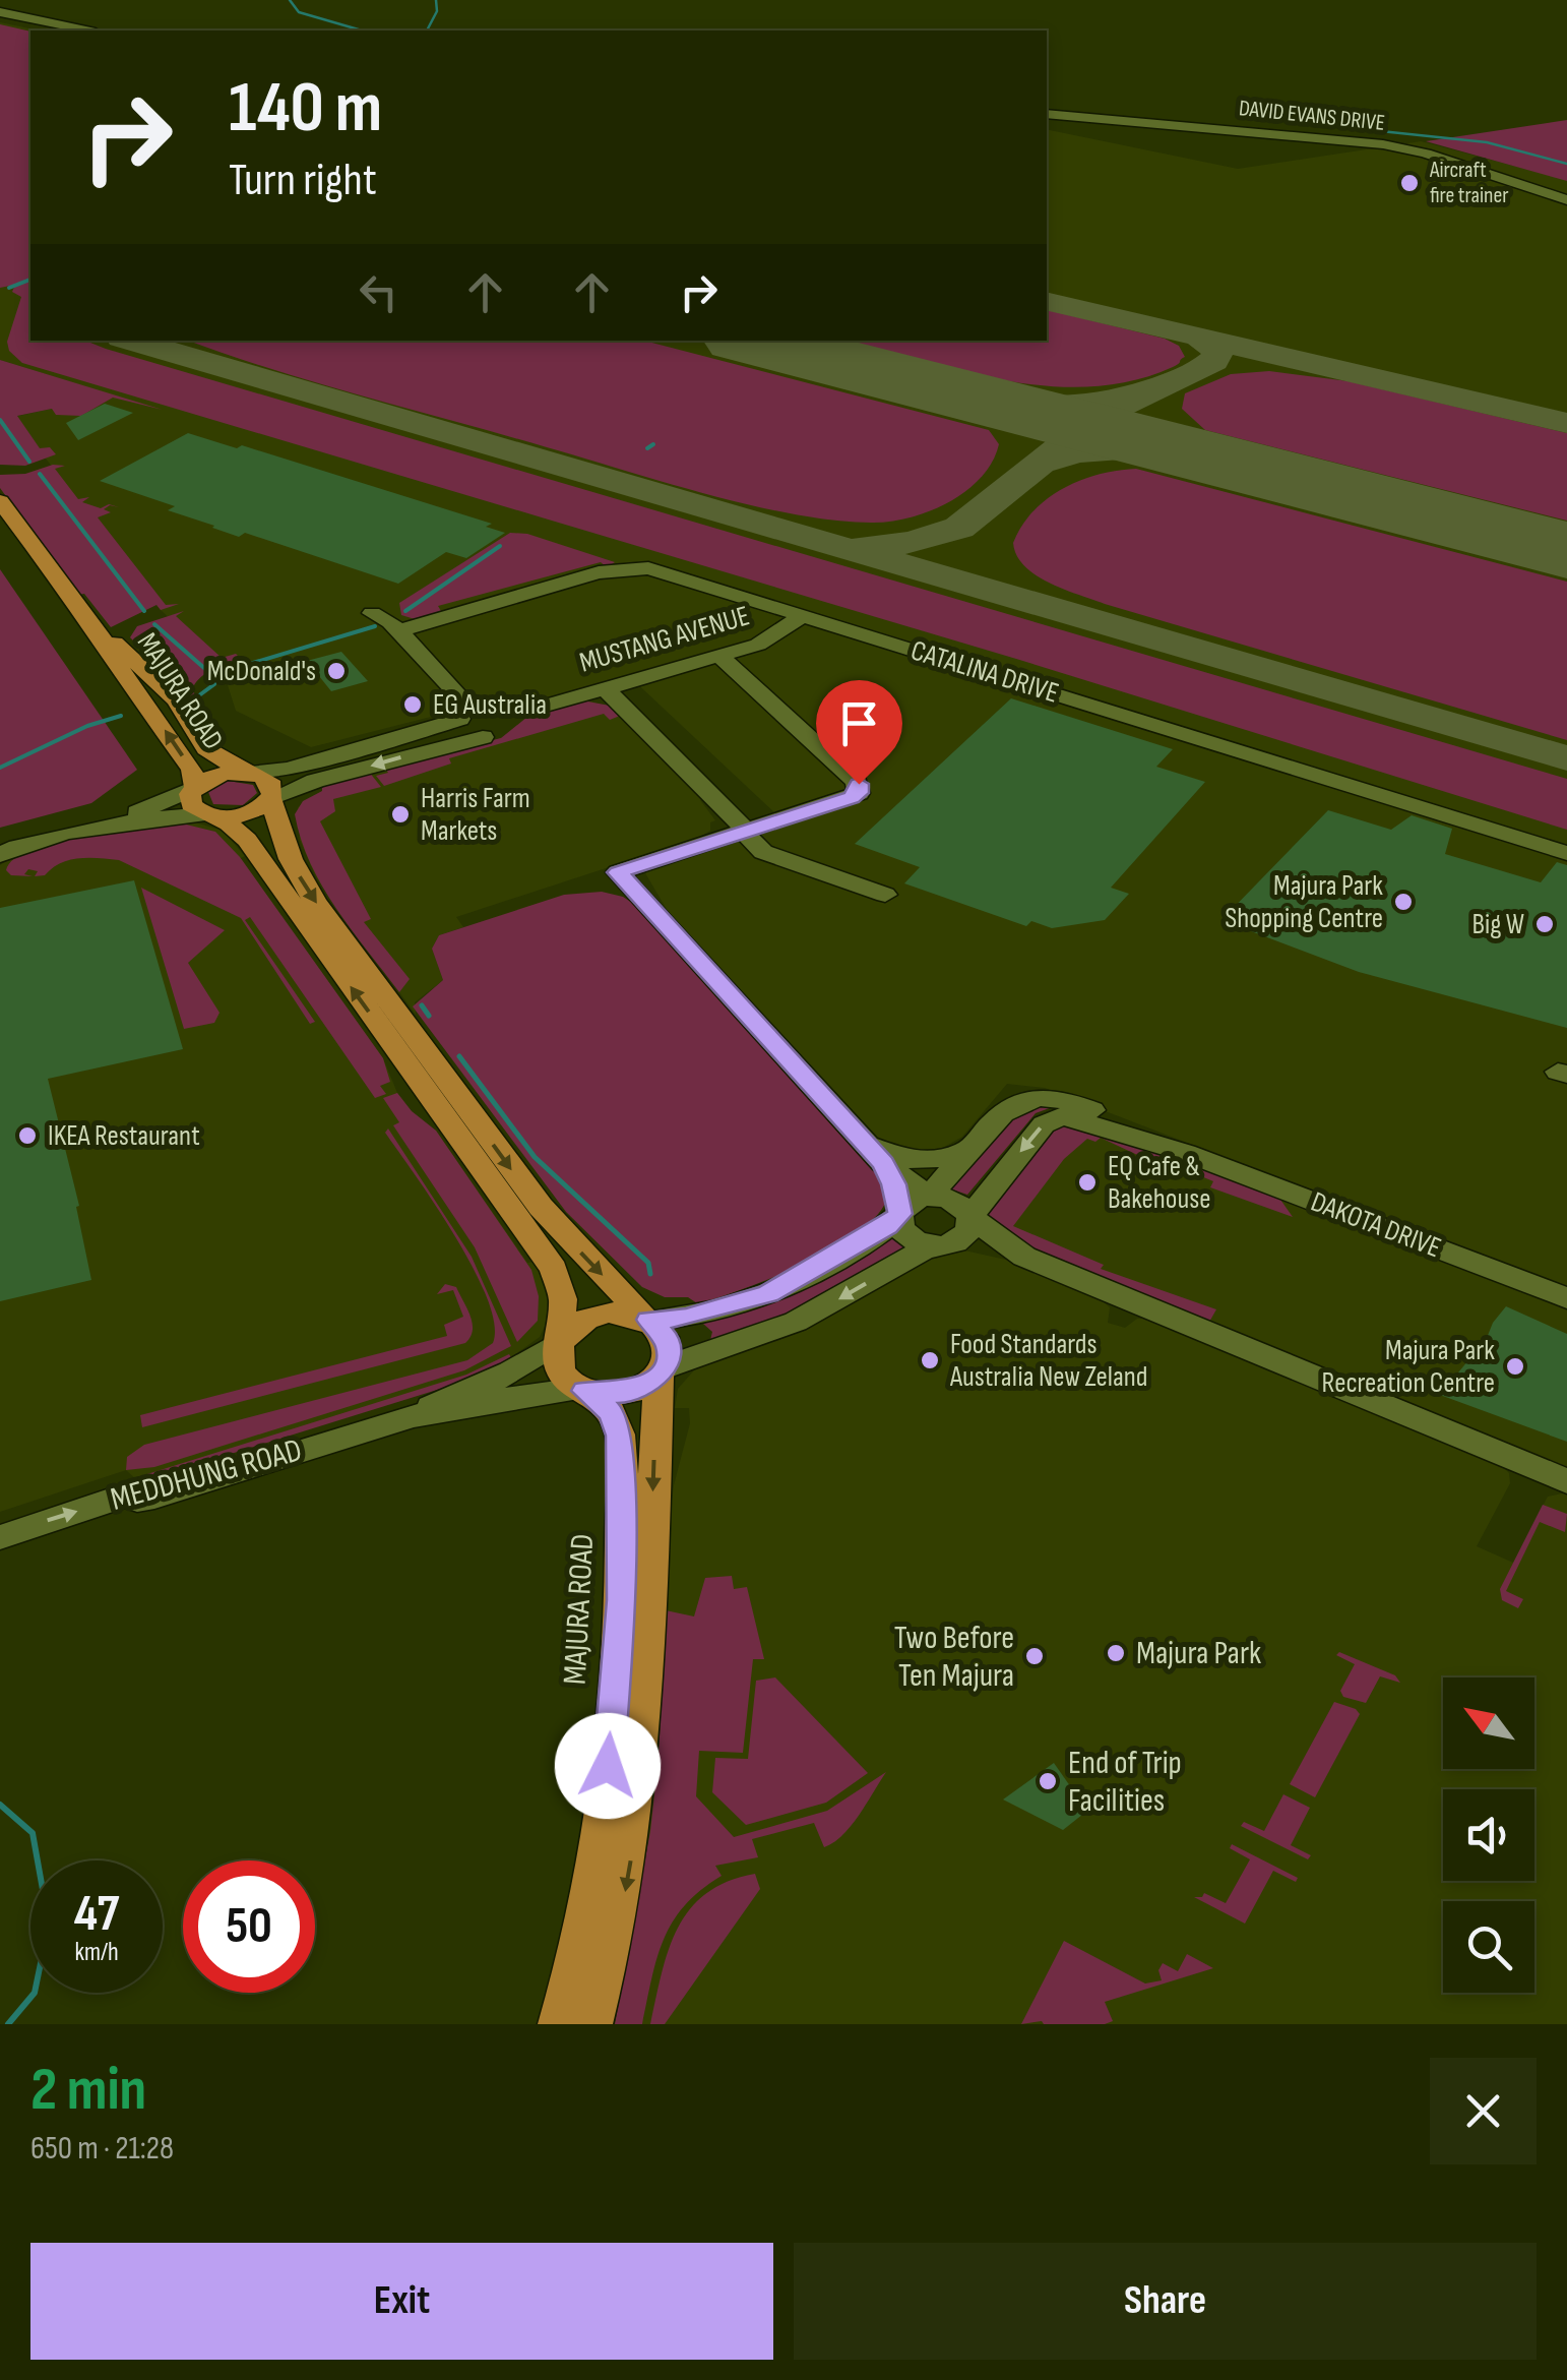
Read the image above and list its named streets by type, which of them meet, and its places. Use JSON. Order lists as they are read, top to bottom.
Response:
{
  "streets": {
    "main road": ["MAJURA ROAD"],
    "street": [
      "DAVID EVANS DRIVE",
      "MUSTANG AVENUE",
      "CATALINA DRIVE",
      "DAKOTA DRIVE",
      "MEDDHUNG ROAD"
    ]
  },
  "crossings": [
    ["MUSTANG AVENUE", "CATALINA DRIVE"],
    ["MAJURA ROAD", "MEDDHUNG ROAD"]
  ],
  "one_way": ["MEDDHUNG ROAD"],
  "places": [
    "Aircraft fire trainer",
    "McDonald's",
    "EG Australia",
    "Harris Farm Markets",
    "Majura Park Shopping Centre",
    "Big W",
    "IKEA Restaurant",
    "EQ Cafe & Bakehouse",
    "Food Standards Australia New Zeland",
    "Majura Park Recreation Centre",
    "Majura Park",
    "Two Before Ten Majura",
    "End of Trip Facilities"
  ],
  "north": "top left",
  "page": {
    "turn": ["140 m", "Turn right"],
    "speed": "47 km/h",
    "limit": "50",
    "heading": ["2 min", "650 m · 21:28"],
    "buttons": ["Exit", "Share"]
  }
}
